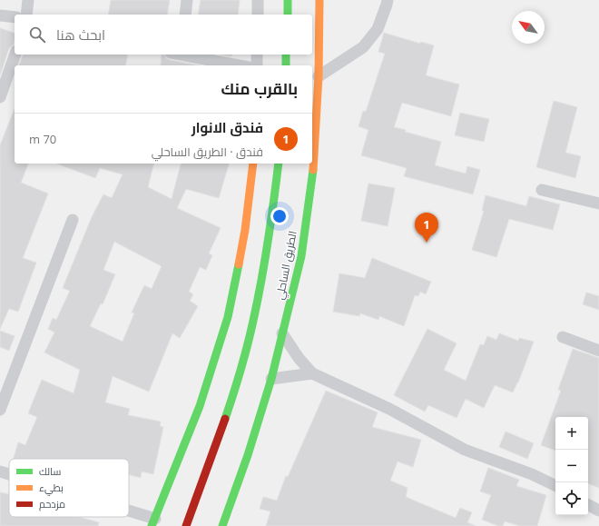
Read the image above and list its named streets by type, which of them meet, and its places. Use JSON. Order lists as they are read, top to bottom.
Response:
{
  "streets": {
    "main road": ["الطريق الساحلي"]
  },
  "legend": ["سالك", "بطيء", "مزدحم"],
  "north": "top left",
  "page": {
    "search": "ابحث هنا",
    "heading": "بالقرب منك",
    "list": [
      {
        "mark": "1",
        "name": "فندق الانوار",
        "note": "فندق · الطريق الساحلي",
        "value": "70 m"
      }
    ],
    "pins": "1",
    "map_buttons": ["+", "−"]
  }
}
